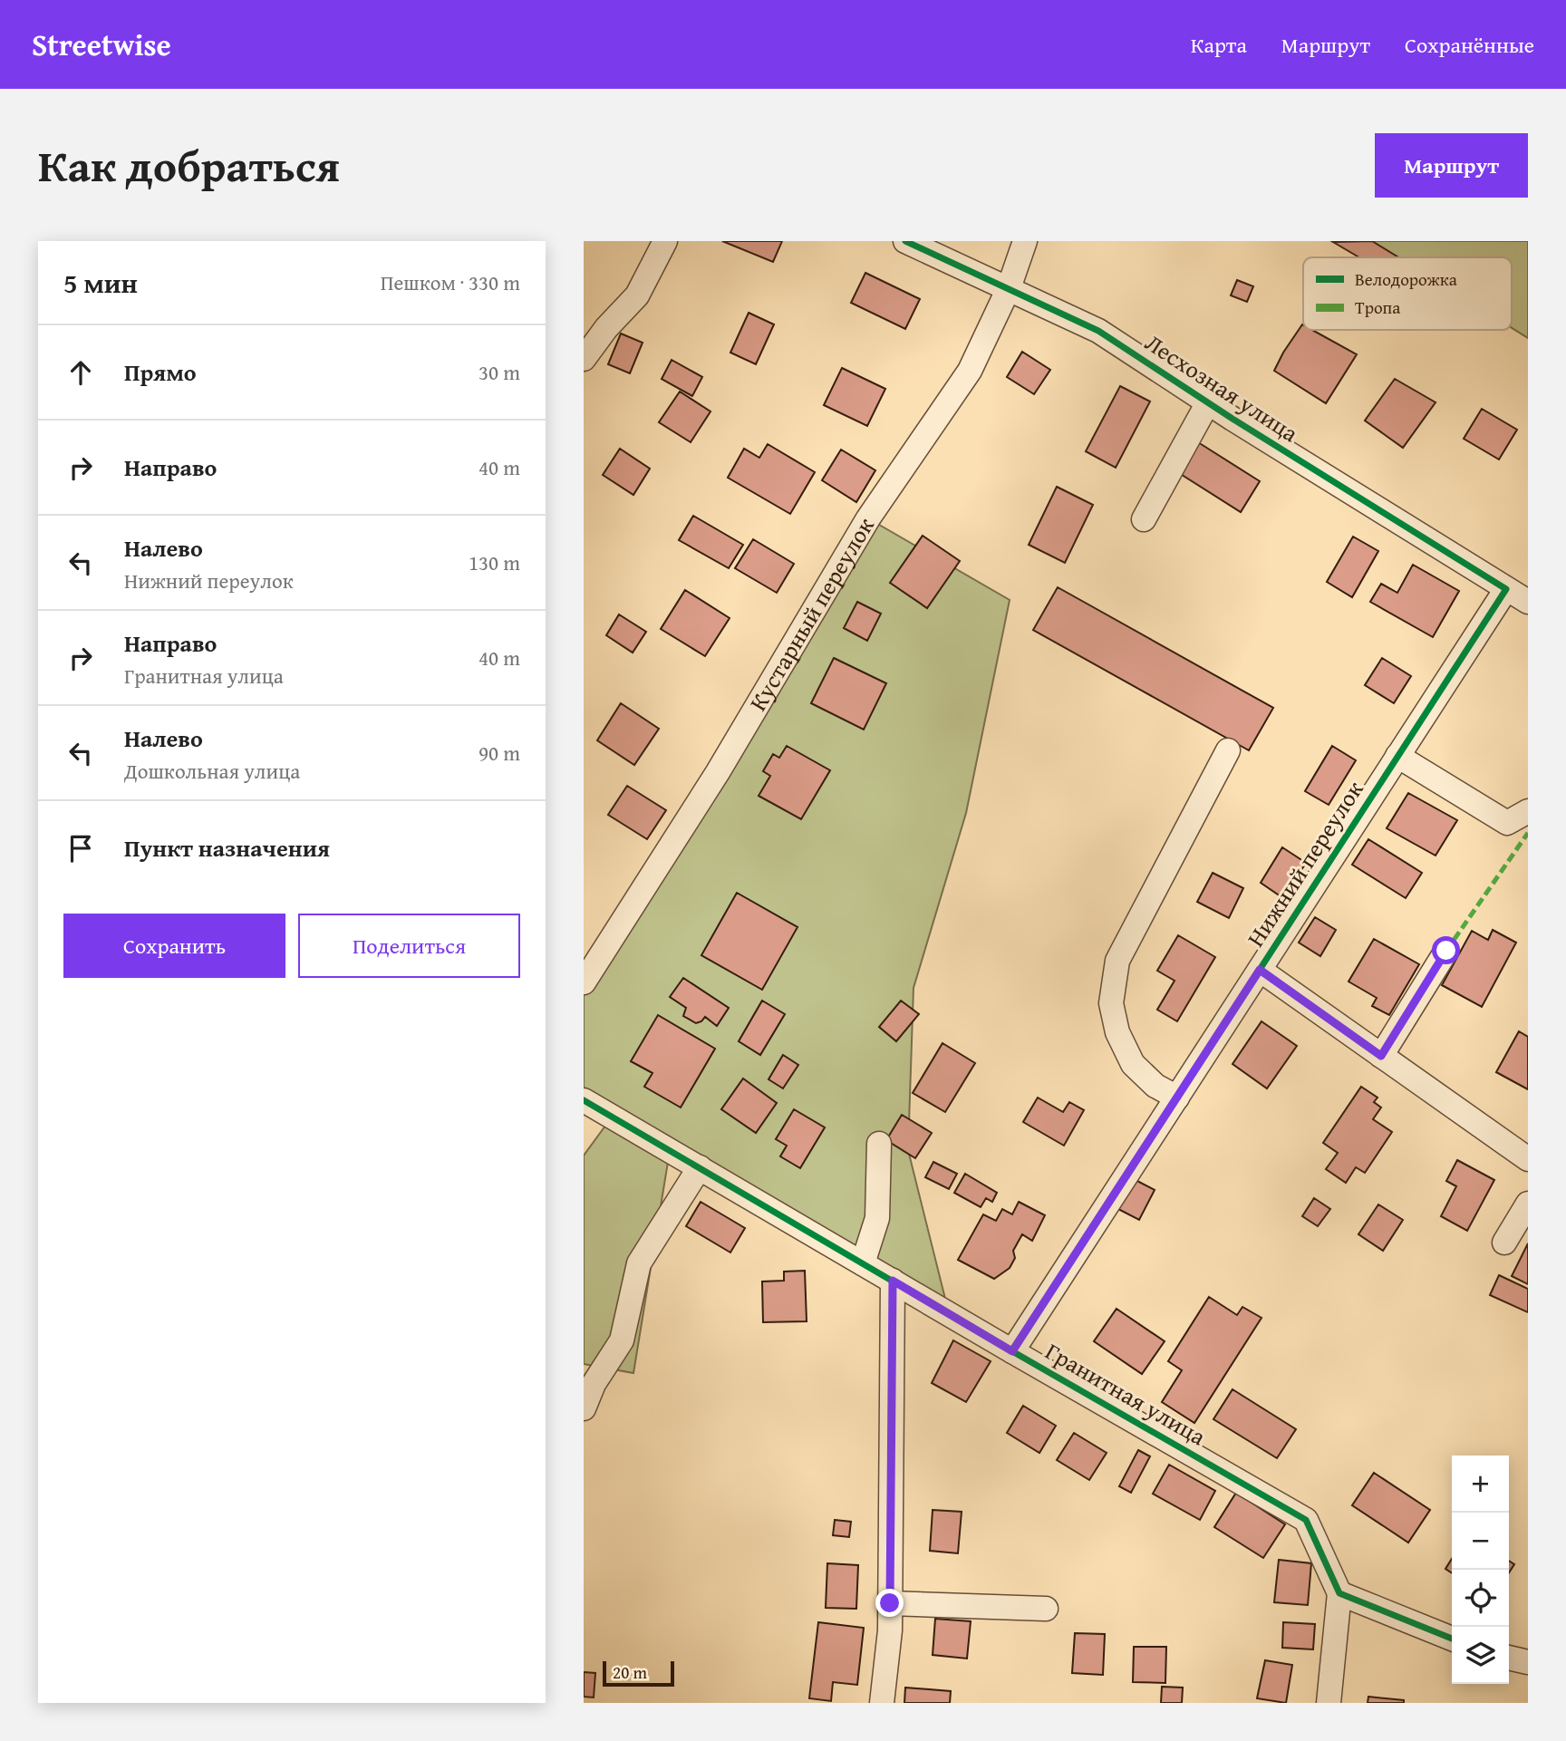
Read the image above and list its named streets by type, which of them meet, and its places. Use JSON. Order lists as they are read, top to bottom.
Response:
{
  "streets": {
    "street": [
      "Лесхозная улица",
      "Кустарный переулок",
      "Нижний переулок",
      "Гранитная улица"
    ]
  },
  "crossings": [
    ["Лесхозная улица", "Кустарный переулок"],
    ["Лесхозная улица", "Нижний переулок"],
    ["Нижний переулок", "Гранитная улица"]
  ],
  "legend": ["Велодорожка", "Тропа"],
  "scale_bar": "20 m",
  "page": {
    "header": "Streetwise",
    "nav": ["Карта", "Маршрут", "Сохранённые"],
    "title": "Как добраться",
    "buttons": [
      "Маршрут",
      ["Сохранить", "Поделиться"]
    ],
    "heading": ["5 мин", "Пешком · 330 m"],
    "list": [
      ["Прямо", "30 m"],
      ["Направо", "40 m"],
      ["Налево", "Нижний переулок", "130 m"],
      ["Направо", "Гранитная улица", "40 m"],
      ["Налево", "Дошкольная улица", "90 m"],
      "Пункт назначения"
    ],
    "map_buttons": ["+", "−"],
    "scale": "20 m"
  }
}
